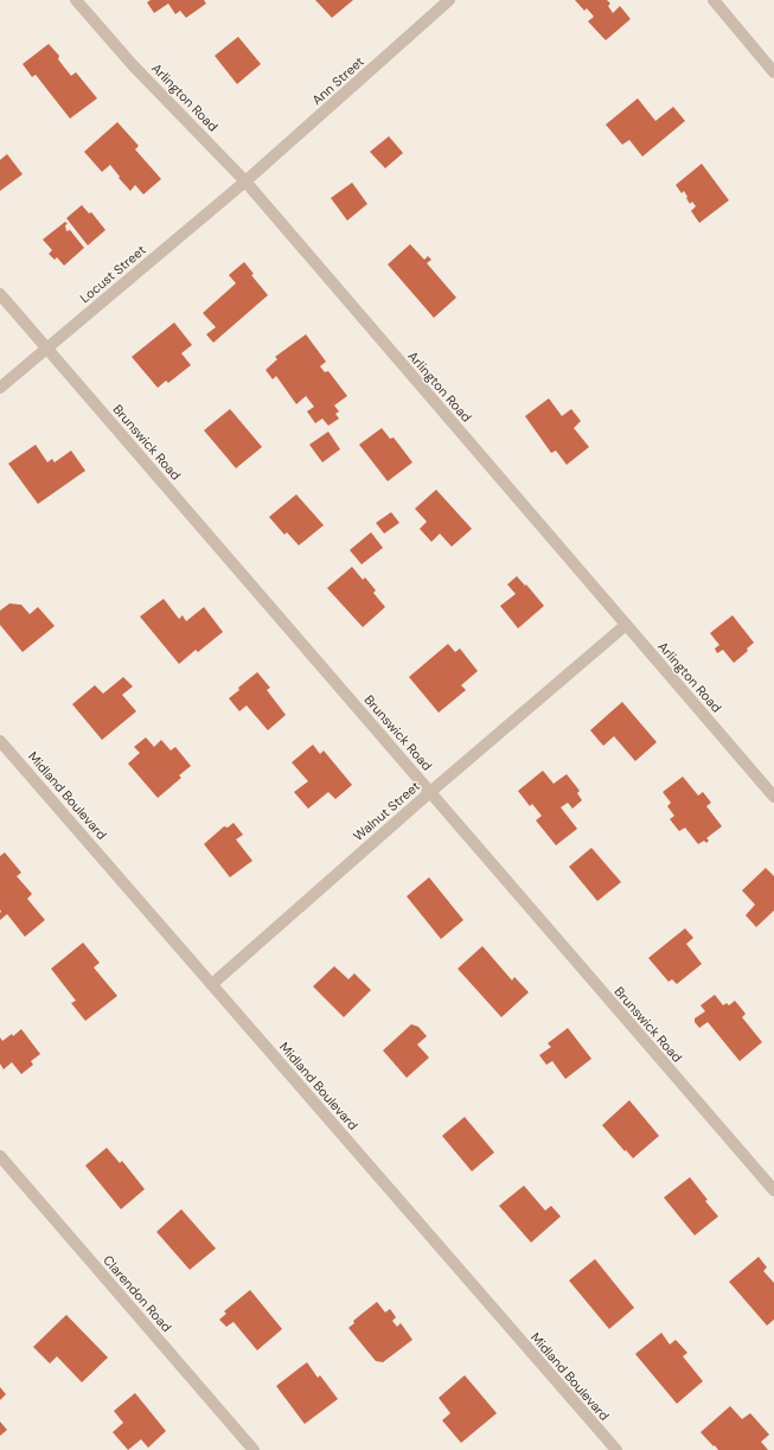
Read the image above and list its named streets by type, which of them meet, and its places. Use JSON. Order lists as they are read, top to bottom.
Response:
{
  "streets": {
    "street": [
      "Ann Street",
      "Arlington Road",
      "Locust Street",
      "Brunswick Road",
      "Midland Boulevard",
      "Walnut Street",
      "Clarendon Road"
    ]
  },
  "crossings": [
    ["Ann Street", "Arlington Road"],
    ["Ann Street", "Locust Street"],
    ["Arlington Road", "Locust Street"],
    ["Arlington Road", "Walnut Street"],
    ["Locust Street", "Brunswick Road"],
    ["Brunswick Road", "Walnut Street"],
    ["Midland Boulevard", "Walnut Street"]
  ]
}
